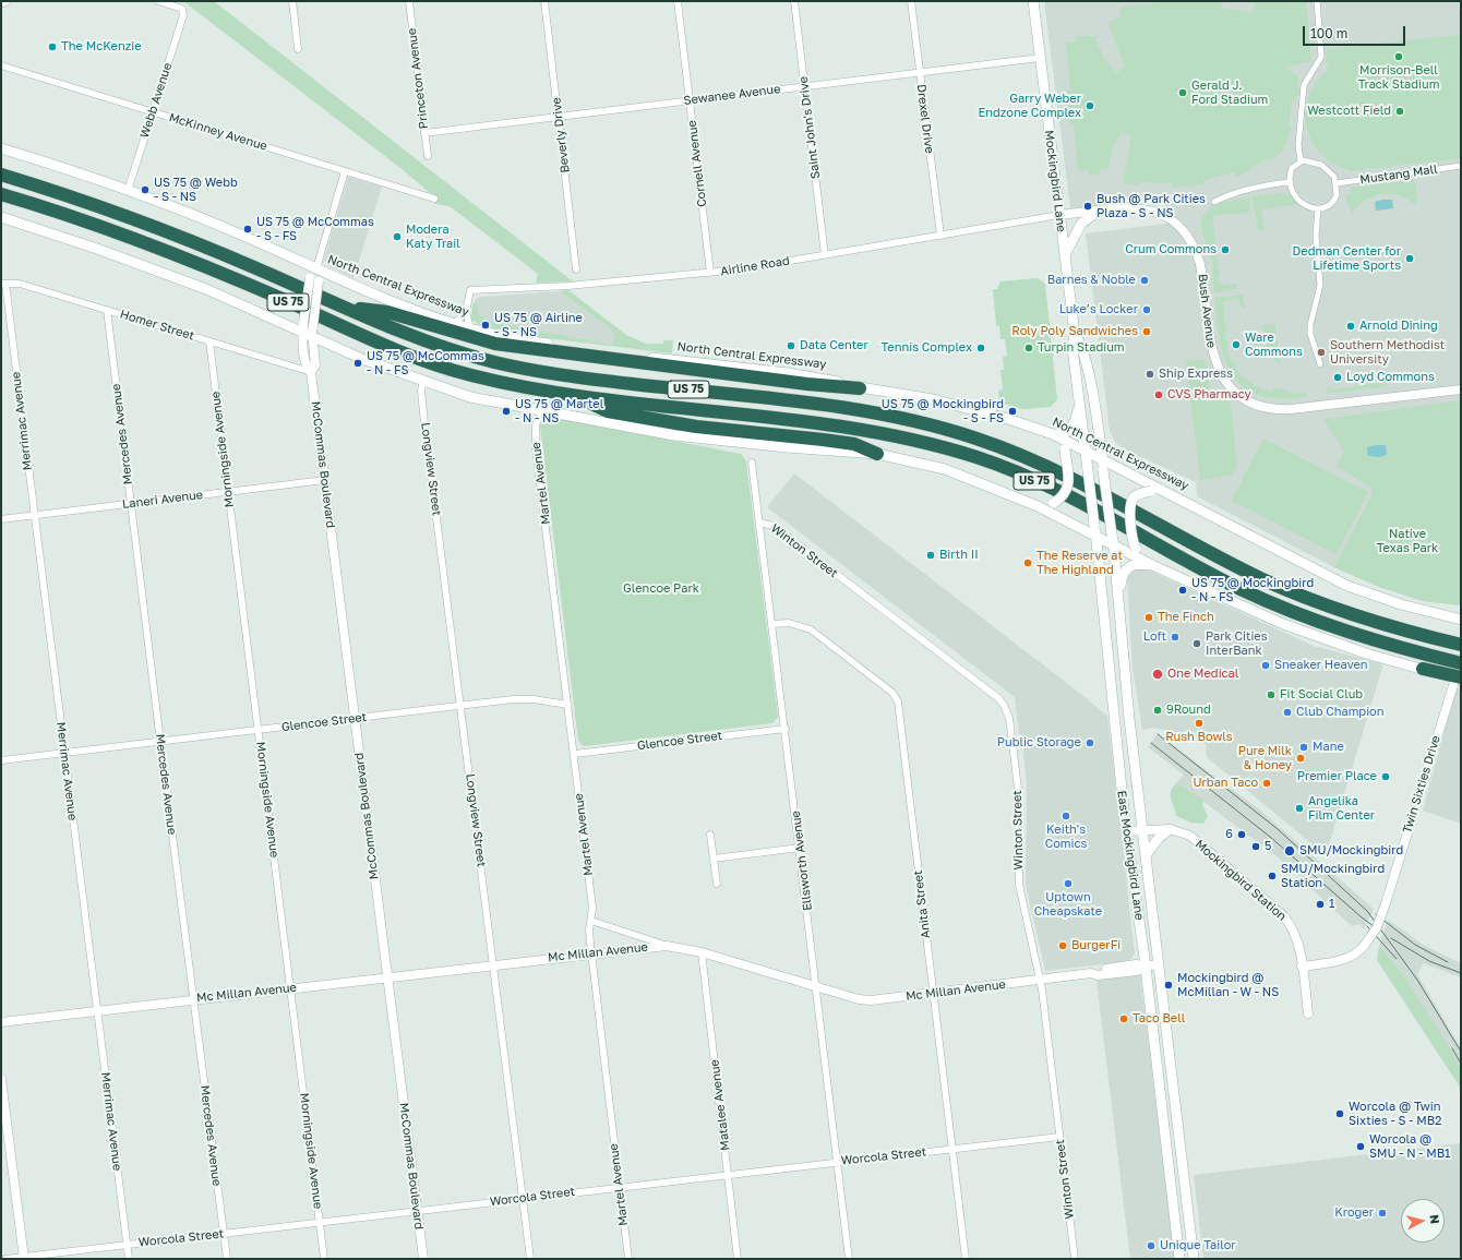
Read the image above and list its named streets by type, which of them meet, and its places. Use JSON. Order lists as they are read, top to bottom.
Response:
{
  "streets": {
    "highway": ["US 75"],
    "main road": ["Mockingbird Lane", "North Central Expressway", "East Mockingbird Lane"],
    "street": [
      "Princeton Avenue",
      "Sewanee Avenue",
      "Webb Avenue",
      "Drexel Drive",
      "Saint John's Drive",
      "McKinney Avenue",
      "Beverly Drive",
      "Cornell Avenue",
      "Mustang Mall",
      "Airline Road",
      "Bush Avenue",
      "Homer Street",
      "Merrimac Avenue",
      "Mercedes Avenue",
      "Morningside Avenue",
      "McCommas Boulevard",
      "Longview Street",
      "Martel Avenue",
      "Laneri Avenue",
      "Winton Street",
      "Glencoe Street",
      "Twin Sixties Drive",
      "Ellsworth Avenue",
      "Mockingbird Station",
      "Anita Street",
      "Mc Millan Avenue",
      "Matalee Avenue",
      "Worcola Street"
    ]
  },
  "crossings": [
    ["Princeton Avenue", "Sewanee Avenue"],
    ["Sewanee Avenue", "Drexel Drive"],
    ["Sewanee Avenue", "Saint John's Drive"],
    ["Sewanee Avenue", "Beverly Drive"],
    ["Sewanee Avenue", "Cornell Avenue"],
    ["Sewanee Avenue", "Mockingbird Lane"],
    ["Webb Avenue", "McKinney Avenue"],
    ["Webb Avenue", "North Central Expressway"],
    ["Drexel Drive", "Airline Road"],
    ["Saint John's Drive", "Airline Road"],
    ["McKinney Avenue", "McCommas Boulevard"],
    ["Cornell Avenue", "Airline Road"],
    ["Mockingbird Lane", "Airline Road"],
    ["Mockingbird Lane", "North Central Expressway"],
    ["Mockingbird Lane", "Bush Avenue"],
    ["Mockingbird Lane", "East Mockingbird Lane"],
    ["Airline Road", "North Central Expressway"],
    ["Airline Road", "Bush Avenue"],
    ["North Central Expressway", "McCommas Boulevard"],
    ["North Central Expressway", "East Mockingbird Lane"],
    ["Homer Street", "Merrimac Avenue"],
    ["Homer Street", "Mercedes Avenue"],
    ["Homer Street", "Morningside Avenue"],
    ["Homer Street", "McCommas Boulevard"],
    ["Merrimac Avenue", "Laneri Avenue"],
    ["Merrimac Avenue", "Glencoe Street"],
    ["Merrimac Avenue", "Mc Millan Avenue"],
    ["Merrimac Avenue", "Worcola Street"],
    ["Mercedes Avenue", "Laneri Avenue"],
    ["Mercedes Avenue", "Glencoe Street"],
    ["Mercedes Avenue", "Mc Millan Avenue"],
    ["Mercedes Avenue", "Worcola Street"],
    ["Morningside Avenue", "Laneri Avenue"],
    ["Morningside Avenue", "Glencoe Street"],
    ["Morningside Avenue", "Mc Millan Avenue"],
    ["Morningside Avenue", "Worcola Street"],
    ["McCommas Boulevard", "Laneri Avenue"],
    ["McCommas Boulevard", "Glencoe Street"],
    ["McCommas Boulevard", "Mc Millan Avenue"],
    ["McCommas Boulevard", "Worcola Street"],
    ["Longview Street", "Glencoe Street"],
    ["Longview Street", "Mc Millan Avenue"],
    ["Longview Street", "Worcola Street"],
    ["Martel Avenue", "Glencoe Street"],
    ["Martel Avenue", "Mc Millan Avenue"],
    ["Martel Avenue", "Worcola Street"],
    ["Winton Street", "Ellsworth Avenue"],
    ["Winton Street", "Mc Millan Avenue"],
    ["Winton Street", "Worcola Street"],
    ["Glencoe Street", "Ellsworth Avenue"],
    ["Twin Sixties Drive", "Mockingbird Station"],
    ["East Mockingbird Lane", "Mockingbird Station"],
    ["East Mockingbird Lane", "Mc Millan Avenue"],
    ["Ellsworth Avenue", "Anita Street"],
    ["Ellsworth Avenue", "Mc Millan Avenue"],
    ["Ellsworth Avenue", "Worcola Street"],
    ["Anita Street", "Mc Millan Avenue"],
    ["Anita Street", "Worcola Street"],
    ["Mc Millan Avenue", "Matalee Avenue"],
    ["Matalee Avenue", "Worcola Street"]
  ],
  "parks": ["Native Texas Park", "Glencoe Park"],
  "places": [
    "The McKenzie",
    "Morrison-Bell Track Stadium",
    "Gerald J. Ford Stadium",
    "Garry Weber Endzone Complex",
    "Westcott Field",
    "US 75 @ Webb - S - NS",
    "Bush @ Park Cities Plaza - S - NS",
    "US 75 @ McCommas - S - FS",
    "Modera Katy Trail",
    "Crum Commons",
    "Dedman Center for Lifetime Sports",
    "Barnes & Noble",
    "Luke’s Locker",
    "US 75 @ Airline - S - NS",
    "Arnold Dining",
    "Roly Poly Sandwiches",
    "Ware Commons",
    "Data Center",
    "Tennis Complex",
    "Turpin Stadium",
    "Southern Methodist University",
    "US 75 @ McCommas - N - FS",
    "Ship Express",
    "Loyd Commons",
    "CVS Pharmacy",
    "US 75 @ Martel - N - NS",
    "US 75 @ Mockingbird - S - FS",
    "Birth II",
    "The Reserve at The Highland",
    "US 75 @ Mockingbird - N - FS",
    "The Finch",
    "Loft",
    "Park Cities InterBank",
    "Sneaker Heaven",
    "One Medical",
    "Fit Social Club",
    "9Round",
    "Club Champion",
    "Rush Bowls",
    "Public Storage",
    "Mane",
    "Pure Milk & Honey",
    "Premier Place",
    "Urban Taco",
    "Angelika Film Center",
    "Keith's Comics",
    "6",
    "5",
    "SMU/Mockingbird",
    "SMU/Mockingbird Station",
    "Uptown Cheapskate",
    "1",
    "BurgerFi",
    "Mockingbird @ McMillan - W - NS",
    "Taco Bell",
    "Worcola @ Twin Sixties - S - MB2",
    "Worcola @ SMU - N - MB1",
    "Kroger",
    "Unique Tailor"
  ],
  "scale_bar": "100 m",
  "north": "right"
}
